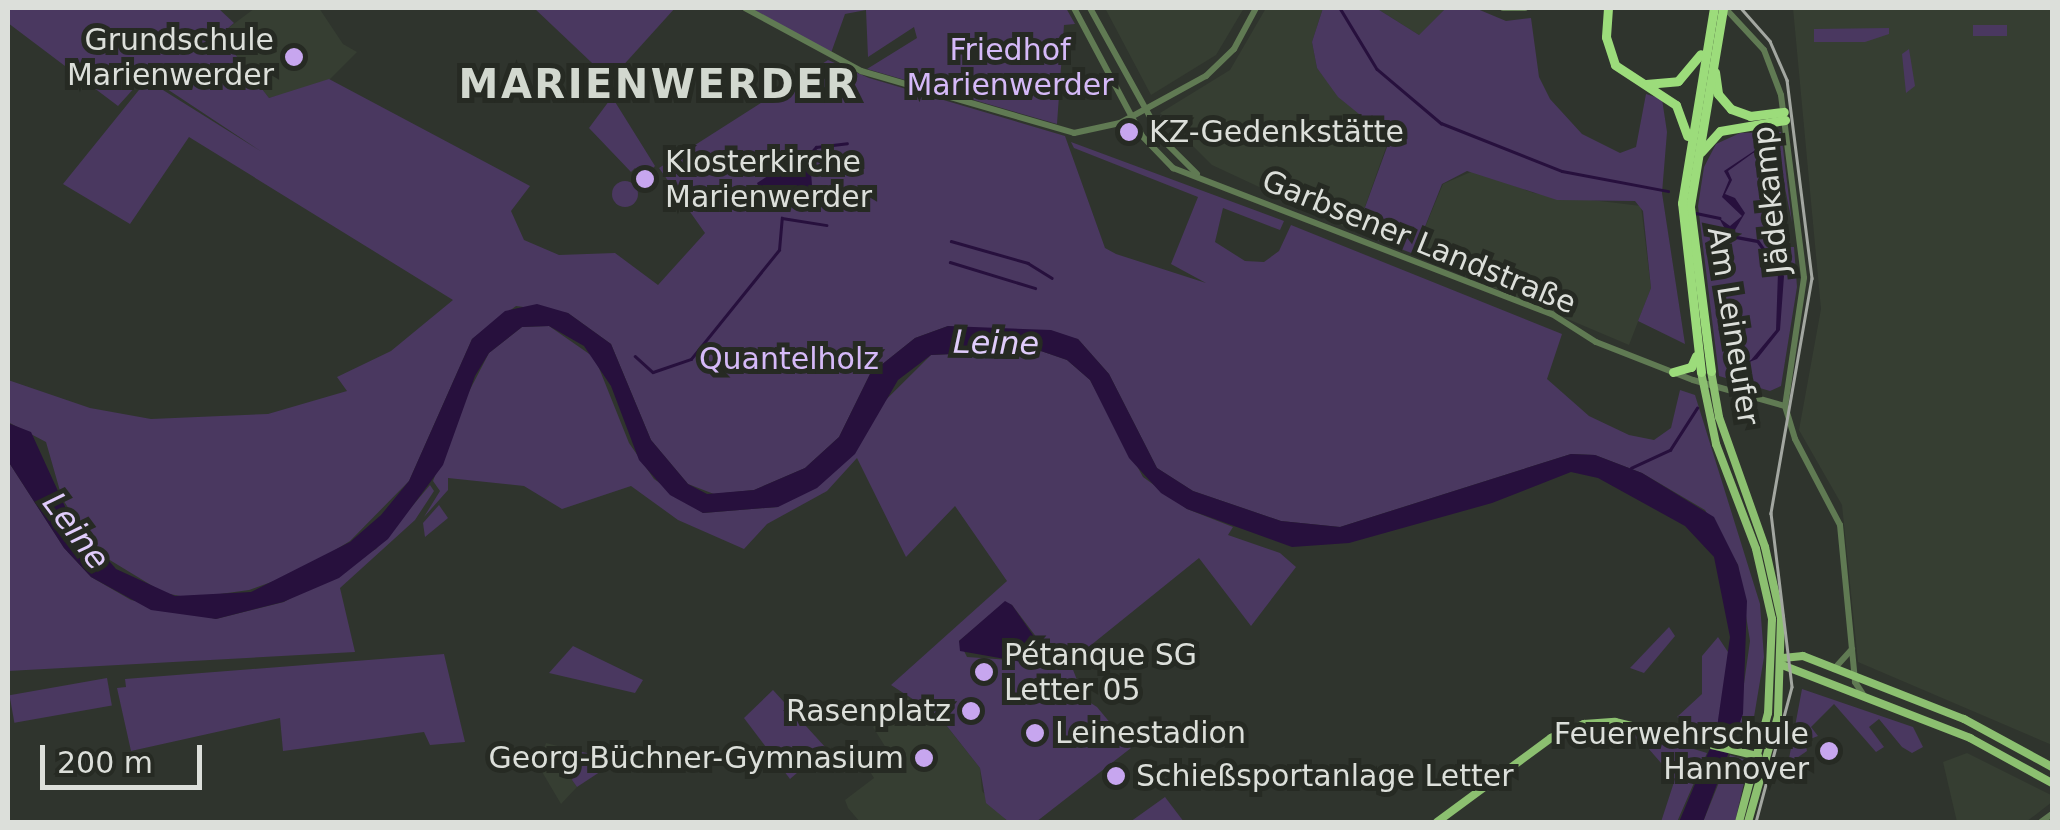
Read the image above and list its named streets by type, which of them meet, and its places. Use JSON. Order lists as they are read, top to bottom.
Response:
{
  "streets": {
    "highway": ["Am Leineufer"],
    "street": ["Jädekamp", "Garbsener Landstraße"]
  },
  "crossings": [
    ["Jädekamp", "Am Leineufer"],
    ["Garbsener Landstraße", "Am Leineufer"]
  ],
  "districts": ["MARIENWERDER"],
  "water": ["Leine"],
  "parks": ["Friedhof Marienwerder", "Quantelholz"],
  "places": [
    "Grundschule Marienwerder",
    "KZ-Gedenkstätte",
    "Klosterkirche Marienwerder",
    "Pétanque SG Letter 05",
    "Rasenplatz",
    "Leinestadion",
    "Feuerwehrschule Hannover",
    "Georg-Büchner-Gymnasium",
    "Schießsportanlage Letter"
  ],
  "scale_bar": "200 m"
}
